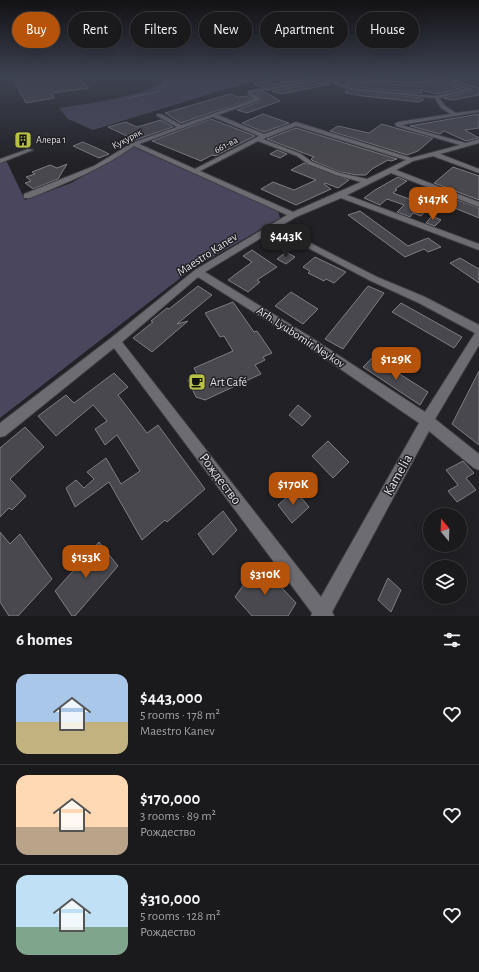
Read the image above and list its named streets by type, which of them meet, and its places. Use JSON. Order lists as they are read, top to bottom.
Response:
{
  "streets": {
    "street": [
      "Кукуряк",
      "661-ва",
      "Maestro Kanev",
      "Arh. Lyubomir Neykov",
      "Kamelia",
      "Рождество"
    ]
  },
  "crossings": [
    ["661-ва", "Maestro Kanev"],
    ["Maestro Kanev", "Arh. Lyubomir Neykov"],
    ["Maestro Kanev", "Рождество"],
    ["Arh. Lyubomir Neykov", "Kamelia"],
    ["Kamelia", "Рождество"]
  ],
  "places": {
    "building": ["Алера 1"],
    "cafe": ["Art Café"]
  },
  "north": "top",
  "page": {
    "chip": [
      "Buy",
      "Rent",
      "Filters",
      "New",
      "Apartment",
      "House"
    ],
    "price": [
      "$147K",
      "$443K",
      "$129K",
      "$170K",
      "$153K",
      "$310K"
    ],
    "heading": "6 homes",
    "list": [
      {
        "name": "$443,000",
        "note": "5 rooms · 178 m² · Maestro Kanev"
      },
      {
        "name": "$170,000",
        "note": "3 rooms · 89 m² · Рождество"
      },
      {
        "name": "$310,000",
        "note": "5 rooms · 128 m² · Рождество"
      }
    ]
  }
}
